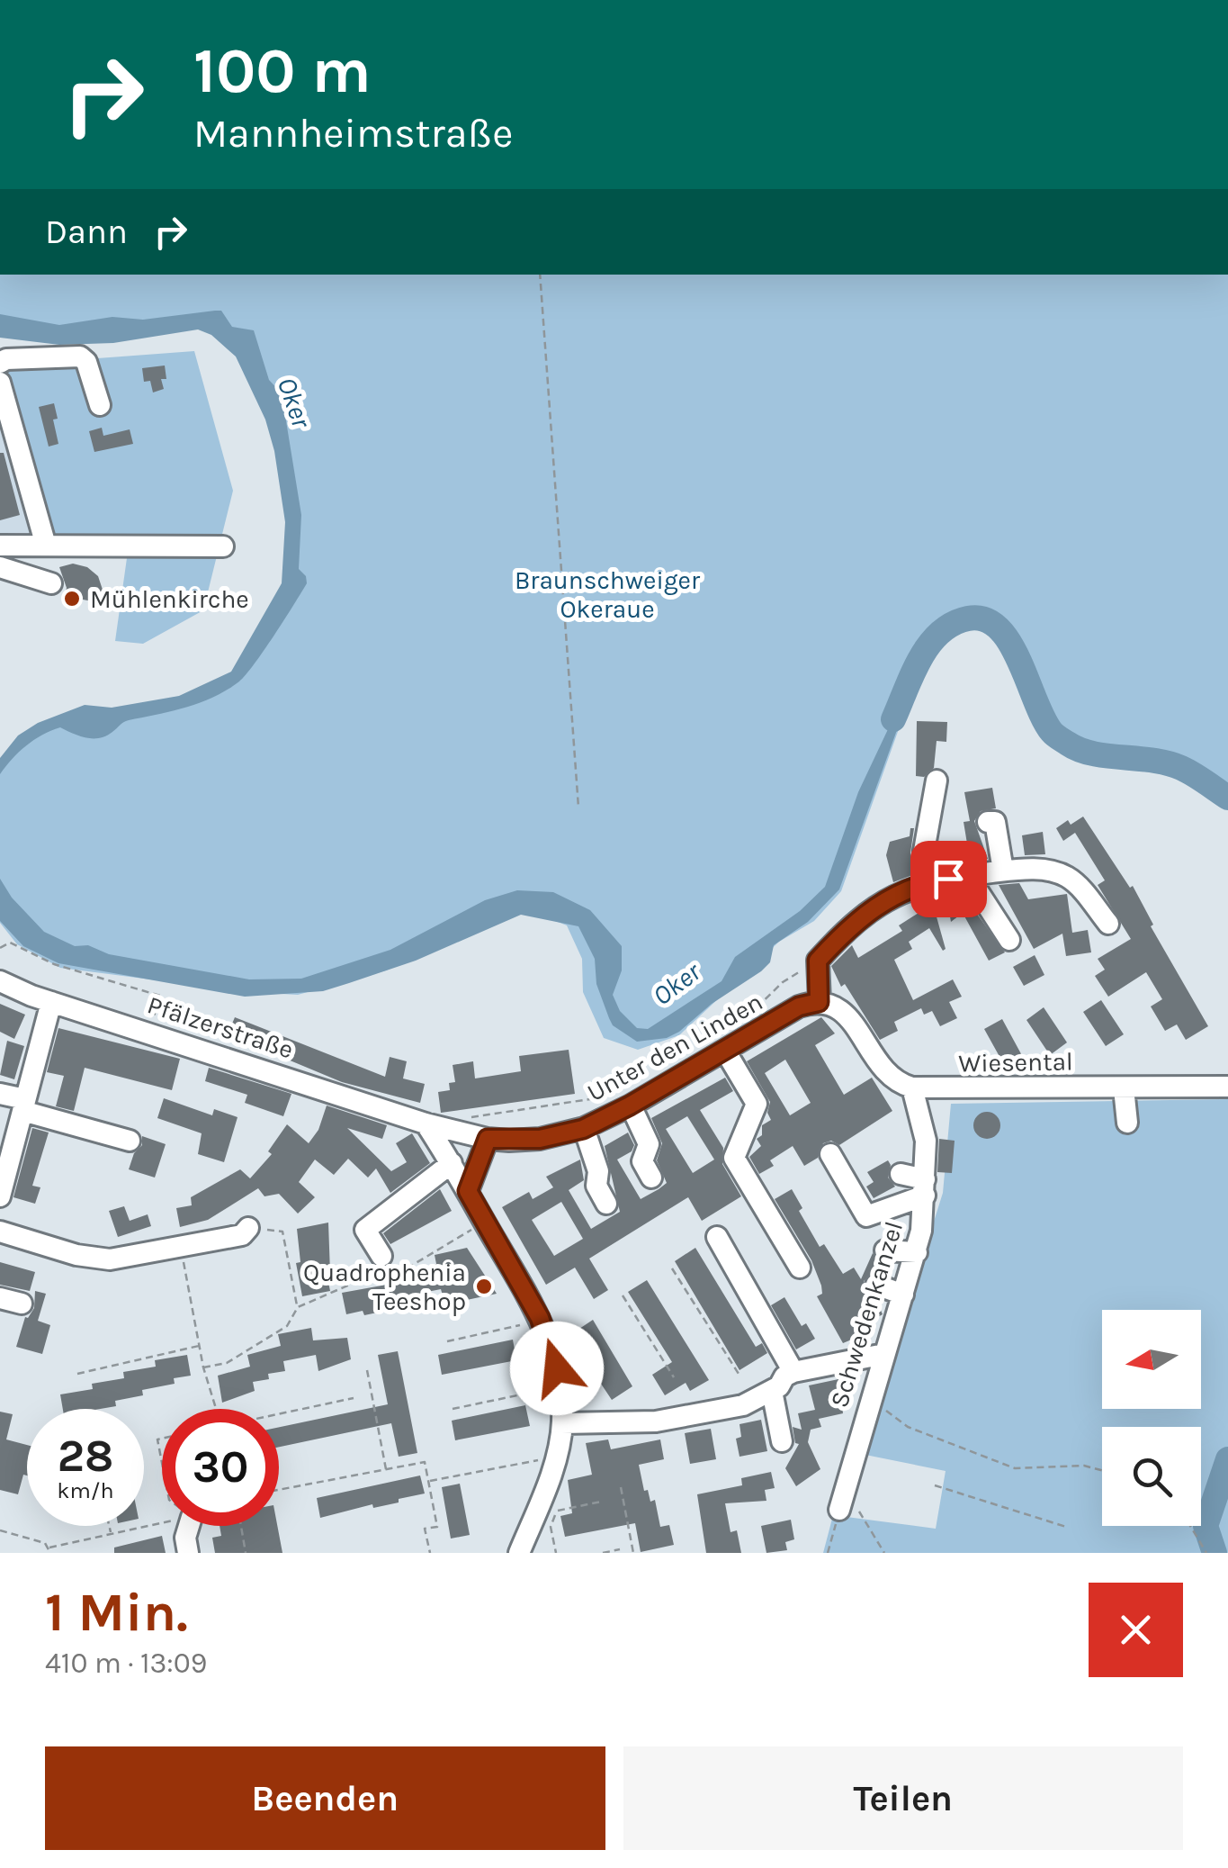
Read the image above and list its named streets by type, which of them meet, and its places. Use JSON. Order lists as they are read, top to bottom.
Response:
{
  "streets": {
    "street": [
      "Pfälzerstraße",
      "Unter den Linden",
      "Wiesental",
      "Schwedenkanzel"
    ]
  },
  "crossings": [
    ["Pfälzerstraße", "Unter den Linden"],
    ["Wiesental", "Schwedenkanzel"]
  ],
  "water": ["Oker"],
  "parks": ["Braunschweiger Okeraue"],
  "places": ["Mühlenkirche", "Quadrophenia Teeshop"],
  "north": "left",
  "page": {
    "turn": ["100 m", "Mannheimstraße"],
    "then": "Dann",
    "speed": "28 km/h",
    "limit": "30",
    "heading": ["1 Min.", "410 m · 13:09"],
    "buttons": ["Beenden", "Teilen"]
  }
}
